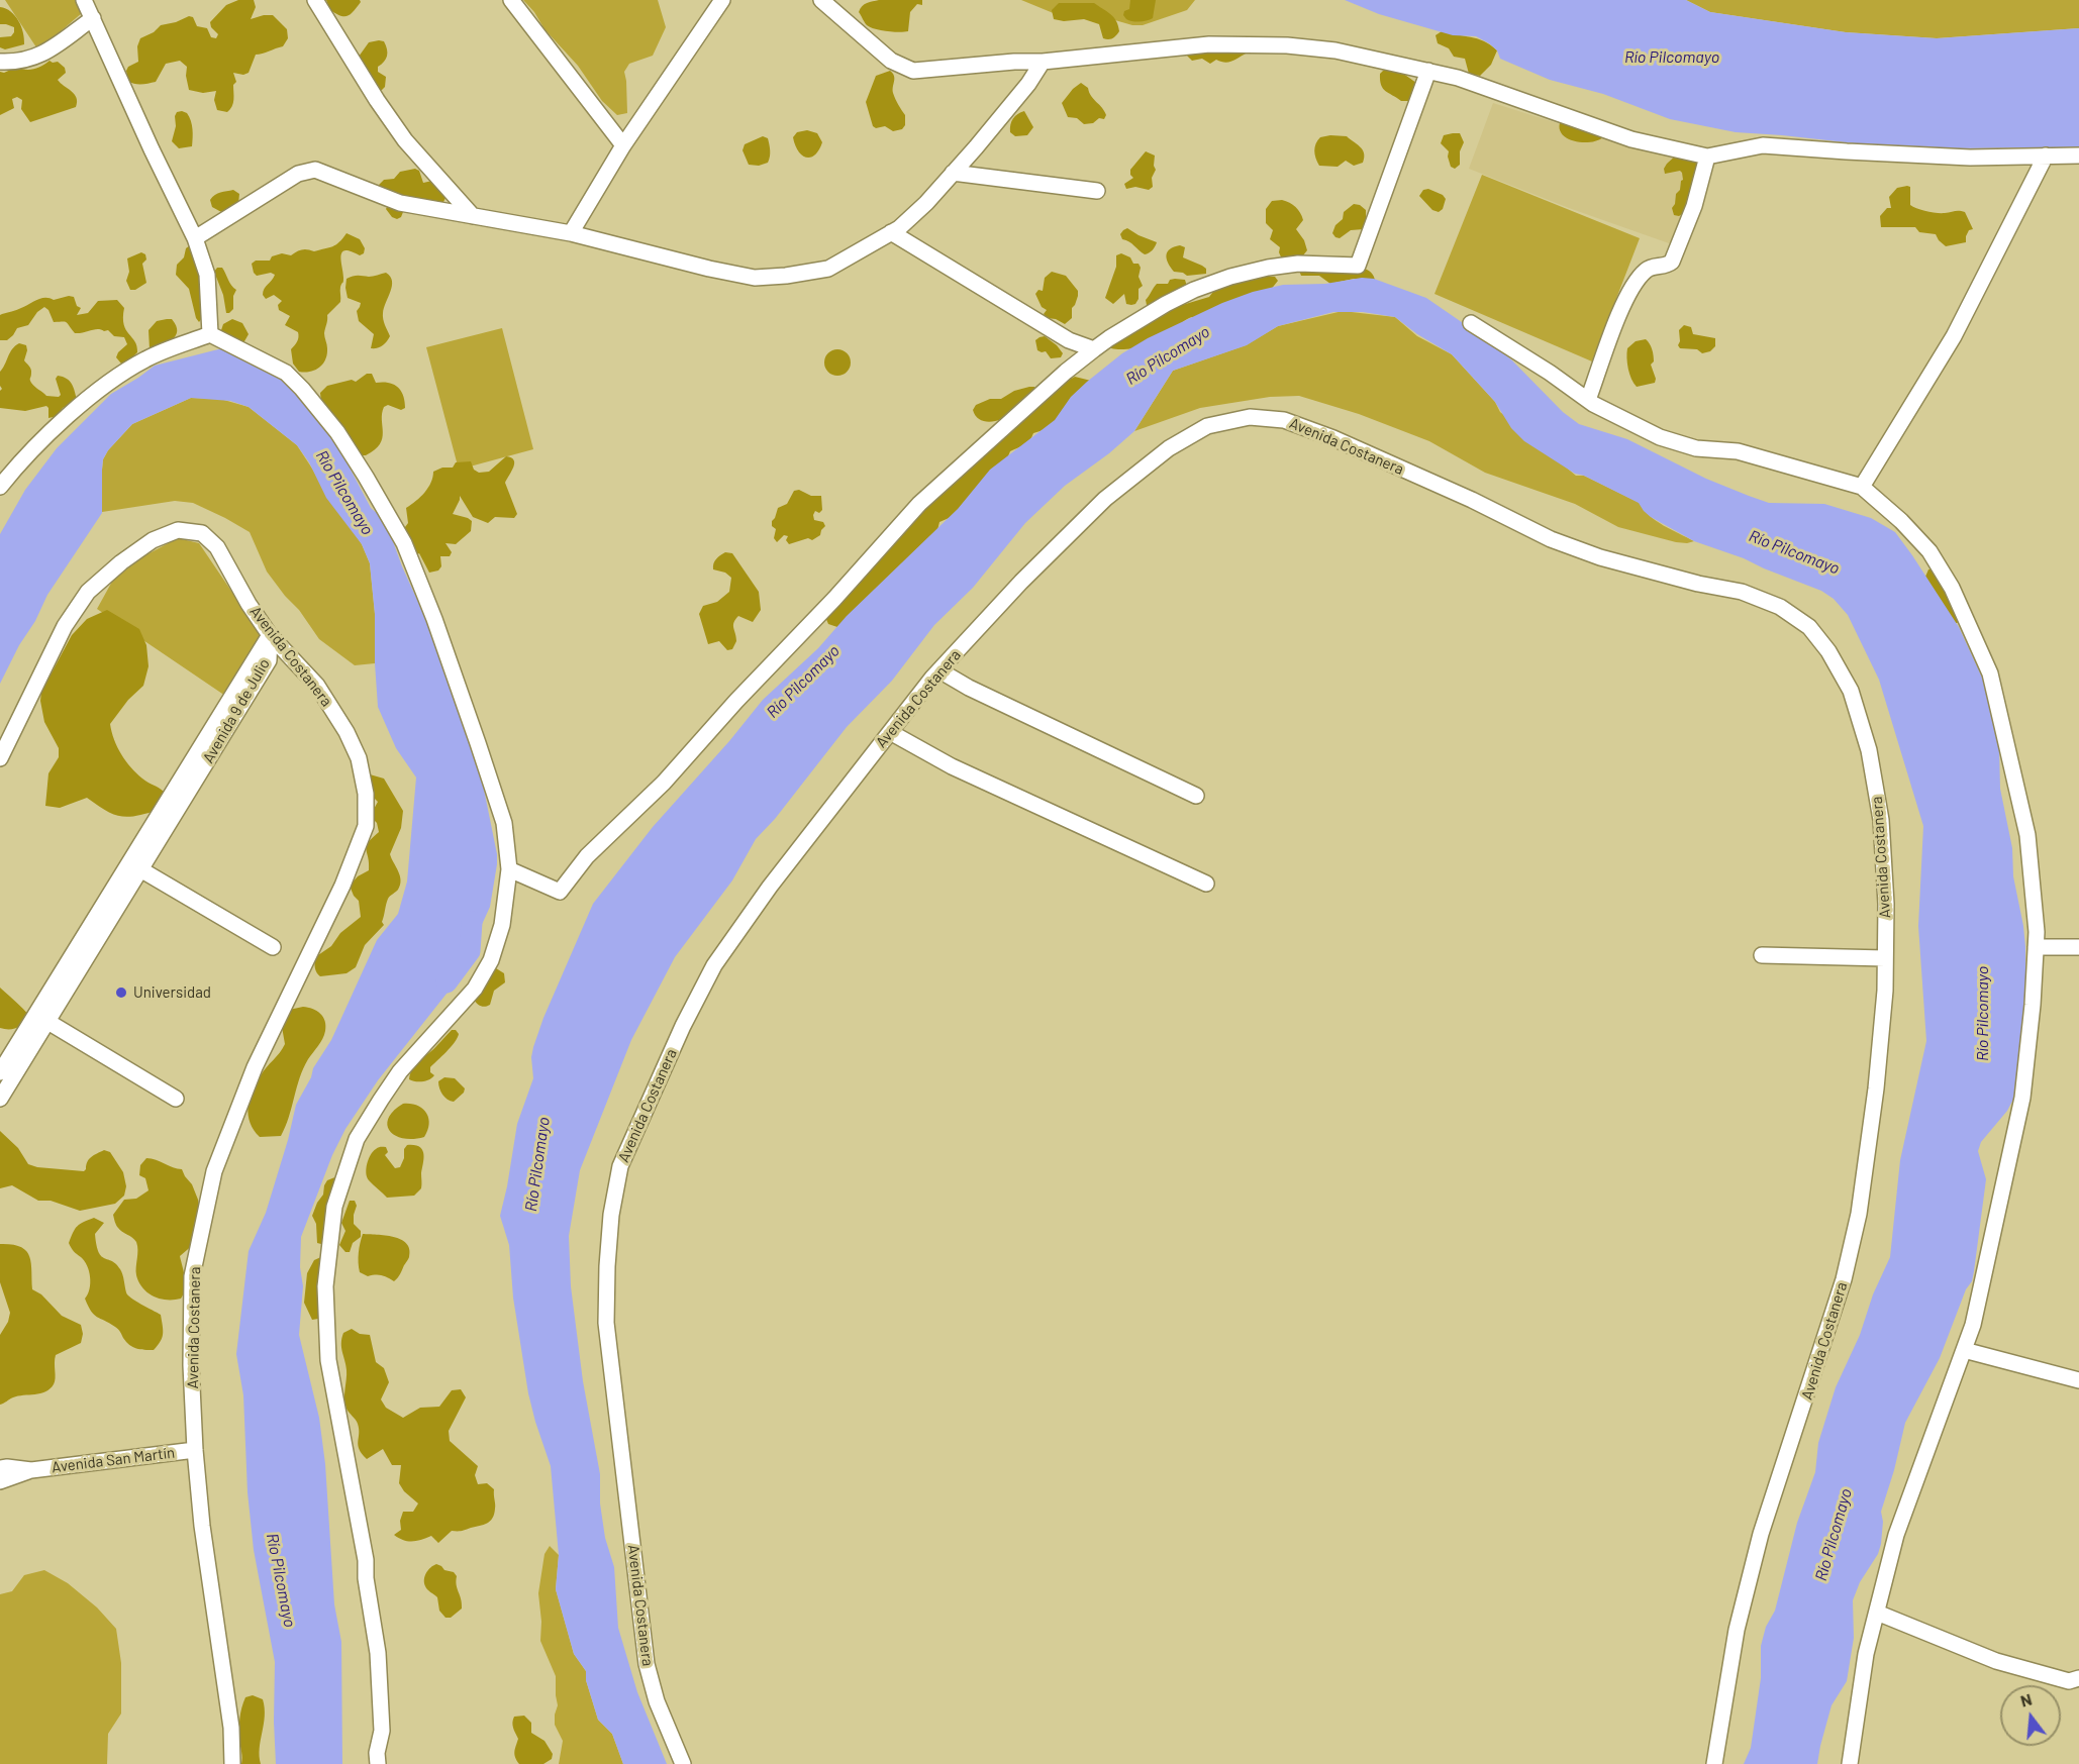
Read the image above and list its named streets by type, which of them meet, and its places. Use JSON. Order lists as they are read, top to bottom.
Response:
{
  "streets": {
    "street": ["Avenida Costanera", "Avenida 9 de Julio", "Avenida San Martín"]
  },
  "crossings": [
    ["Avenida Costanera", "Avenida 9 de Julio"],
    ["Avenida Costanera", "Avenida San Martín"]
  ],
  "water": ["Río Pilcomayo"],
  "places": ["Universidad"],
  "north": "top"
}
